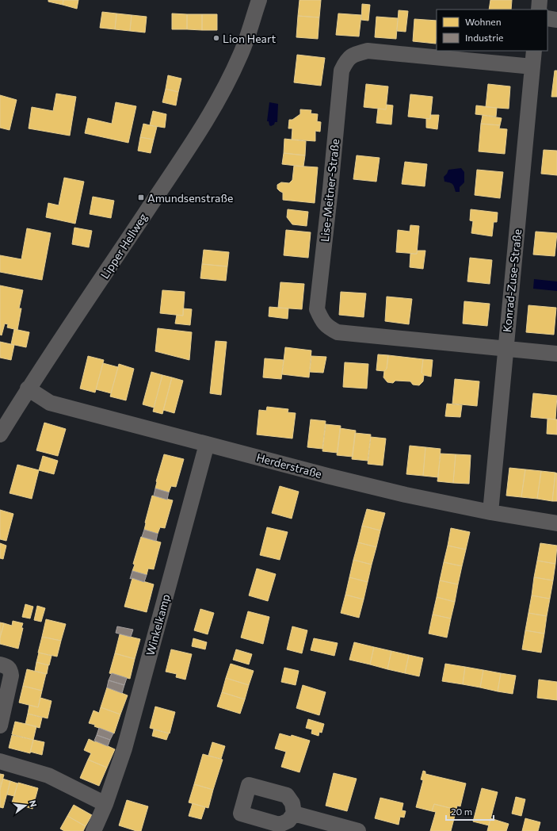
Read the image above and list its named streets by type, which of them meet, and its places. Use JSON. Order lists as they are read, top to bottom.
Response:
{
  "streets": {
    "street": [
      "Lise-Meitner-Straße",
      "Lipper Hellweg",
      "Konrad-Zuse-Straße",
      "Herderstraße",
      "Winkelkamp"
    ]
  },
  "crossings": [
    ["Lise-Meitner-Straße", "Konrad-Zuse-Straße"],
    ["Lipper Hellweg", "Herderstraße"],
    ["Konrad-Zuse-Straße", "Herderstraße"],
    ["Herderstraße", "Winkelkamp"]
  ],
  "places": {
    "other": ["Lion Heart"],
    "transit": ["Amundsenstraße"]
  },
  "legend": ["Wohnen", "Industrie"],
  "scale_bar": "20 m",
  "north": "right"
}
